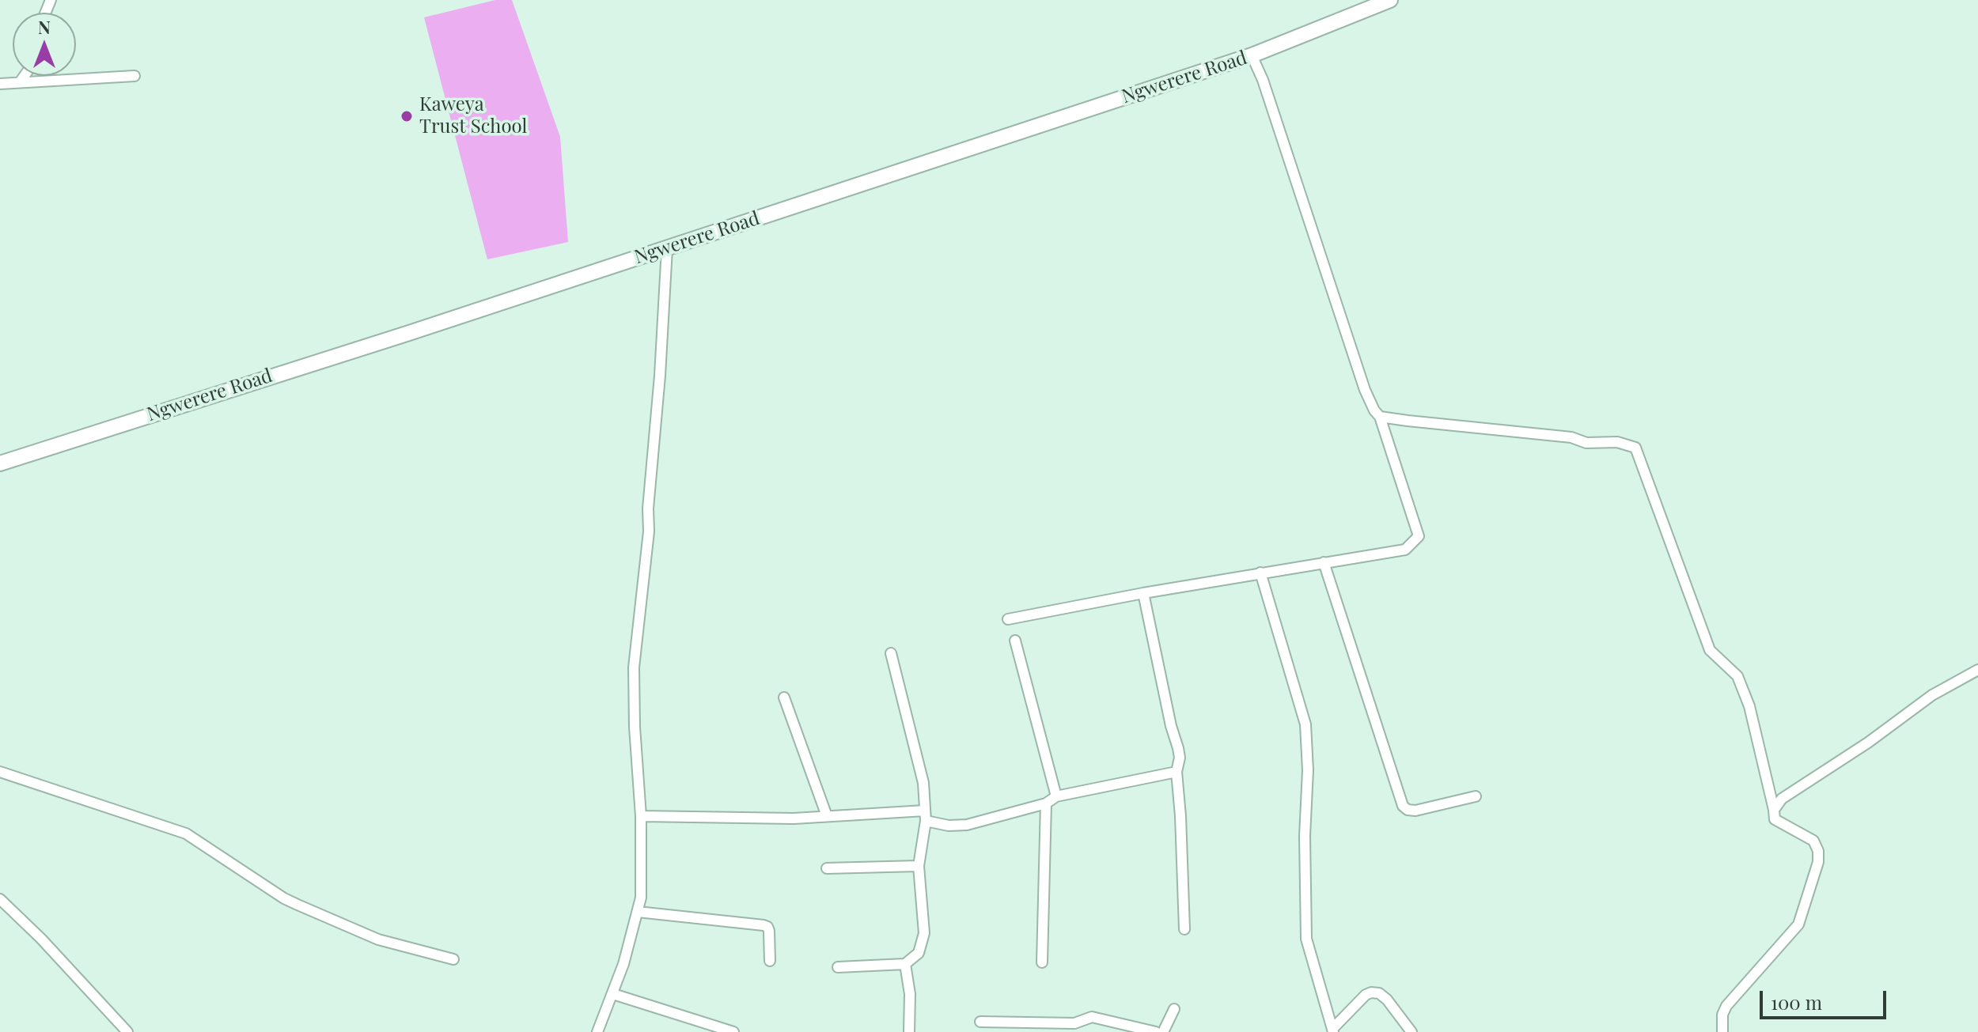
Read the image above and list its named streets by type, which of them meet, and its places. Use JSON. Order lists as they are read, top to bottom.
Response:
{
  "streets": {
    "main road": ["Ngwerere Road"]
  },
  "places": ["Kaweya Trust School"],
  "scale_bar": "100 m",
  "north": "top"
}
